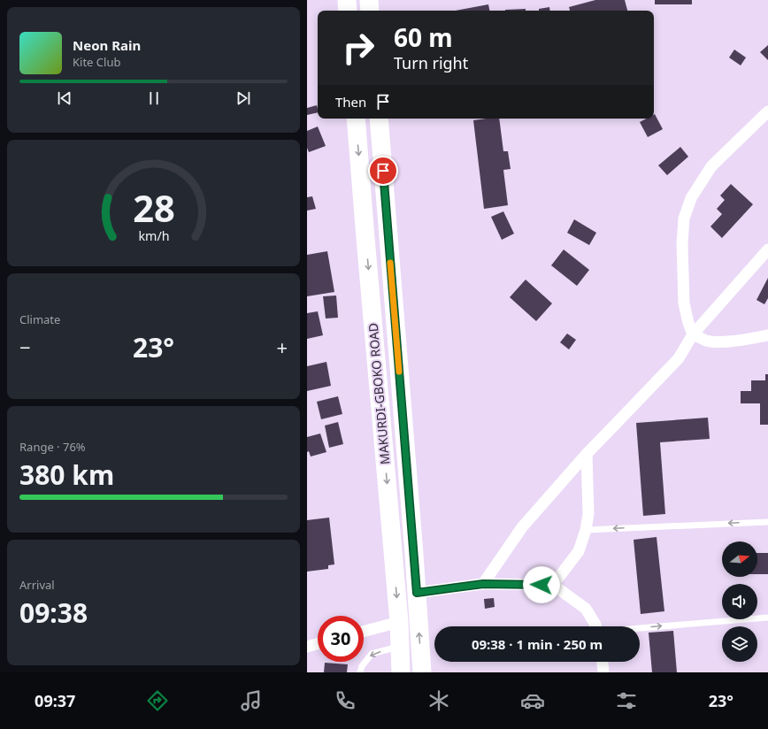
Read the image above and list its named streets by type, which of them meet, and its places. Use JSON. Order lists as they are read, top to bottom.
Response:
{
  "streets": {
    "main road": ["MAKURDI-GBOKO ROAD"]
  },
  "north": "right",
  "page": {
    "turn": ["60 m", "Turn right"],
    "song": ["Neon Rain", "Kite Club"],
    "then": "Then",
    "tile": [
      "Climate",
      ["Range · 76%", "380 km"],
      ["Arrival", "09:38"]
    ],
    "heat": ["−", "23°", "+"],
    "limit": "30",
    "trip": "09:38 · 1 min · 250 m",
    "tabs": ["09:37", "23°"],
    "gauge": ["28", "km/h"]
  }
}
